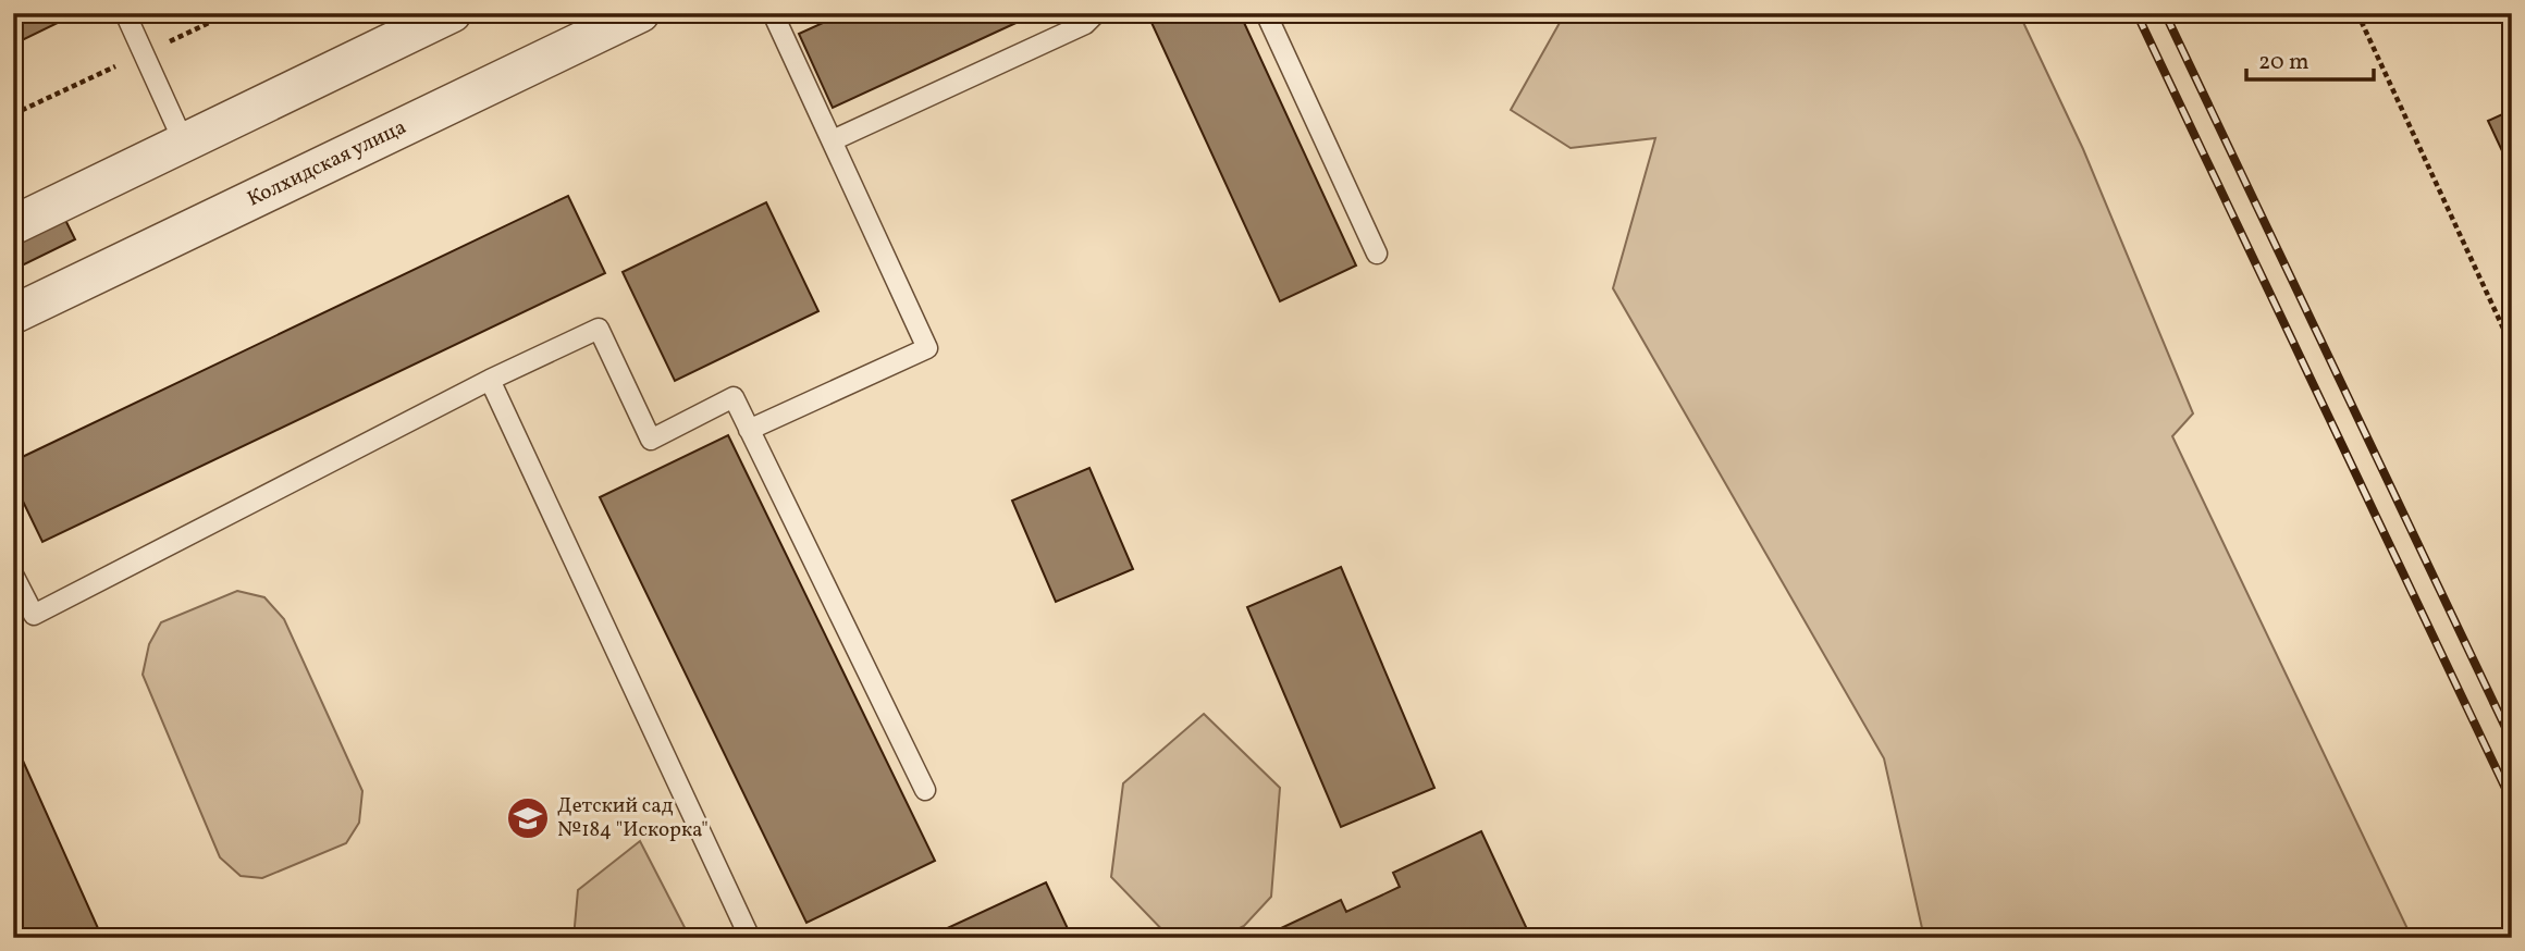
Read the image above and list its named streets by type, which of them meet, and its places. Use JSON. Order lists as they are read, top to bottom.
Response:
{
  "streets": {
    "street": ["Колхидская улица"]
  },
  "places": {
    "school or university": ["Детский сад №184 \"Искорка\""]
  },
  "scale_bar": "20 m"
}
